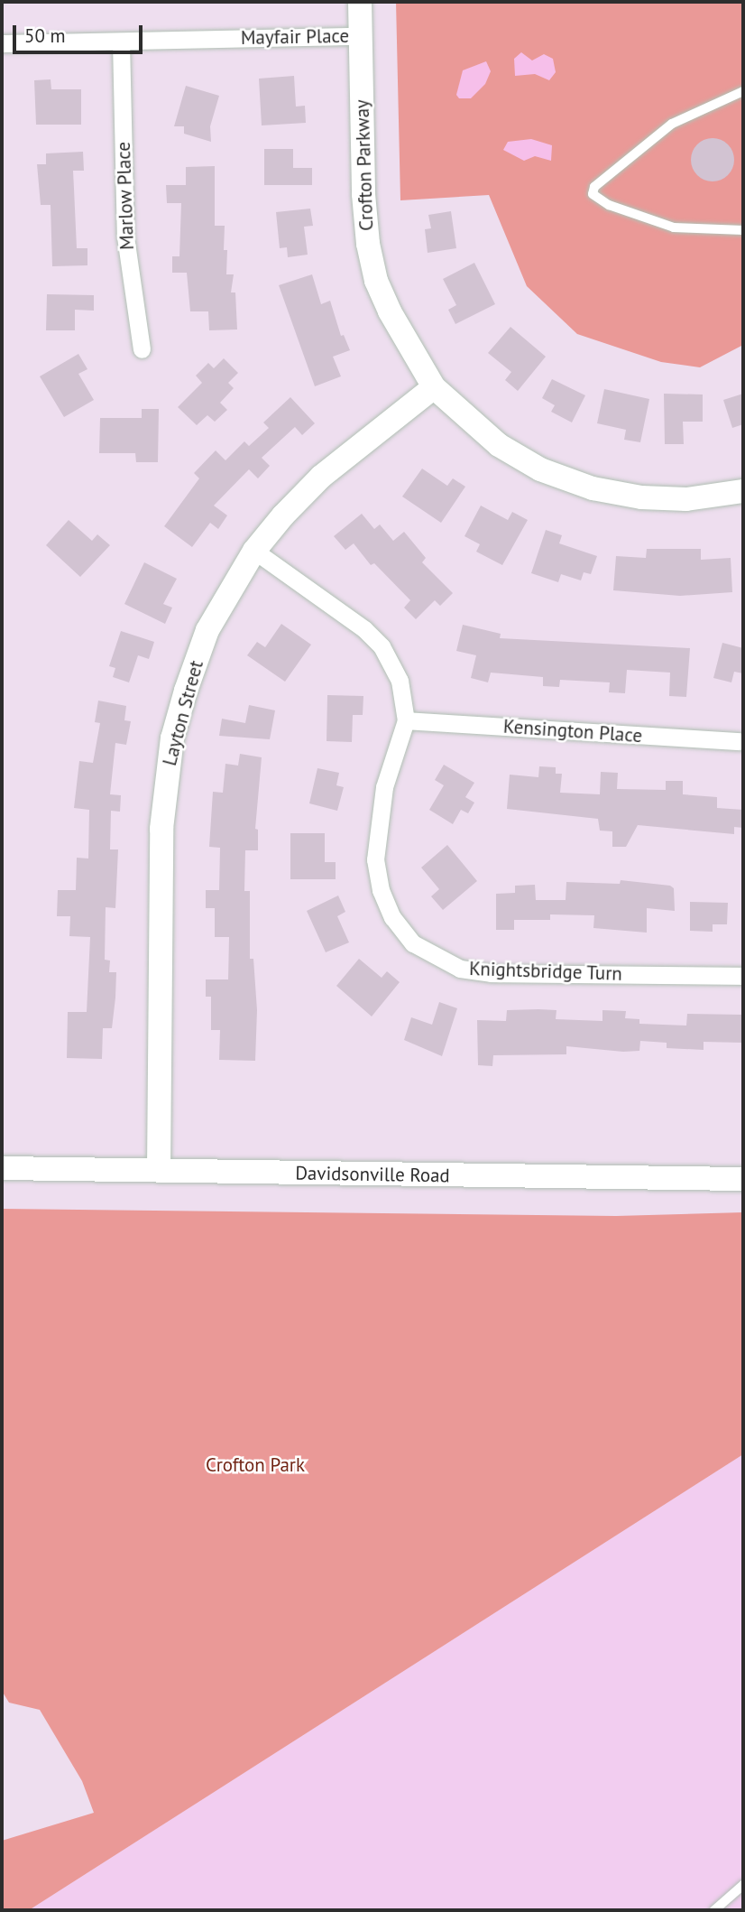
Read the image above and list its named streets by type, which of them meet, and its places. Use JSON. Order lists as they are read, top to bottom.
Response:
{
  "streets": {
    "street": [
      "Mayfair Place",
      "Crofton Parkway",
      "Marlow Place",
      "Layton Street",
      "Kensington Place",
      "Knightsbridge Turn",
      "Davidsonville Road"
    ]
  },
  "crossings": [
    ["Mayfair Place", "Crofton Parkway"],
    ["Mayfair Place", "Marlow Place"],
    ["Crofton Parkway", "Layton Street"],
    ["Layton Street", "Knightsbridge Turn"],
    ["Layton Street", "Davidsonville Road"],
    ["Kensington Place", "Knightsbridge Turn"]
  ],
  "parks": ["Crofton Park"],
  "scale_bar": "50 m"
}
